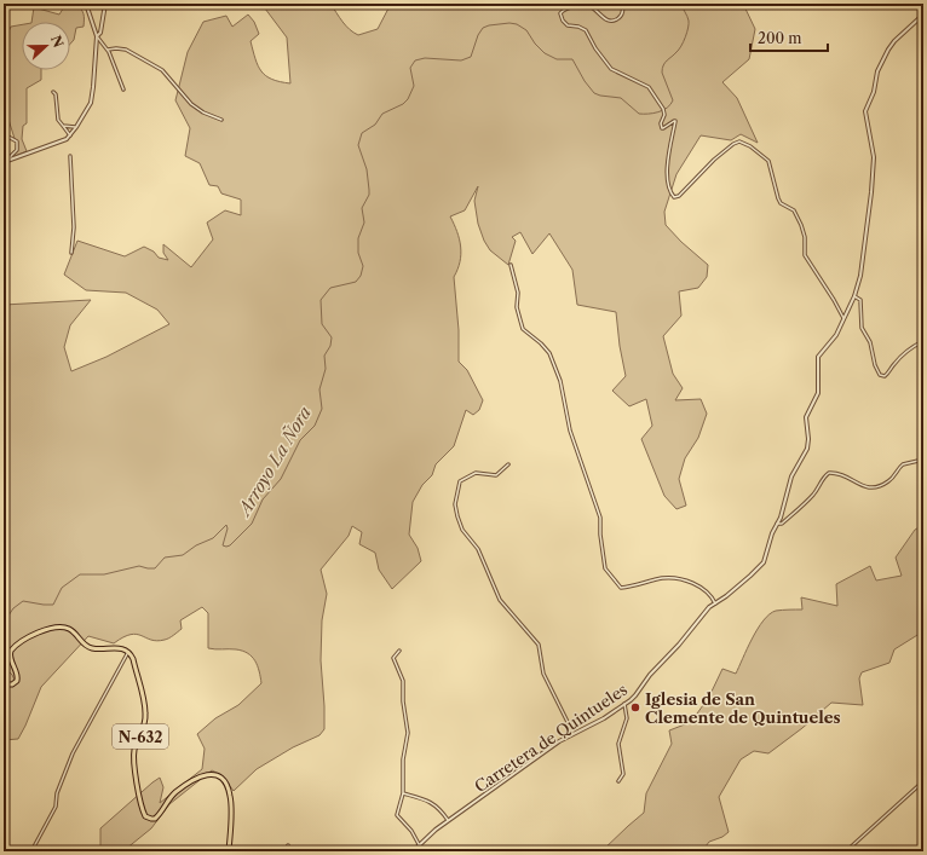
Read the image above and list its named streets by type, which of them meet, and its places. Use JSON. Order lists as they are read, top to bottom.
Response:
{
  "streets": {
    "highway": ["N-632"],
    "street": ["Carretera de Quintueles"]
  },
  "water": ["Arroyo La Ñora"],
  "places": ["Iglesia de San Clemente de Quintueles"],
  "scale_bar": "200 m",
  "north": "right"
}
